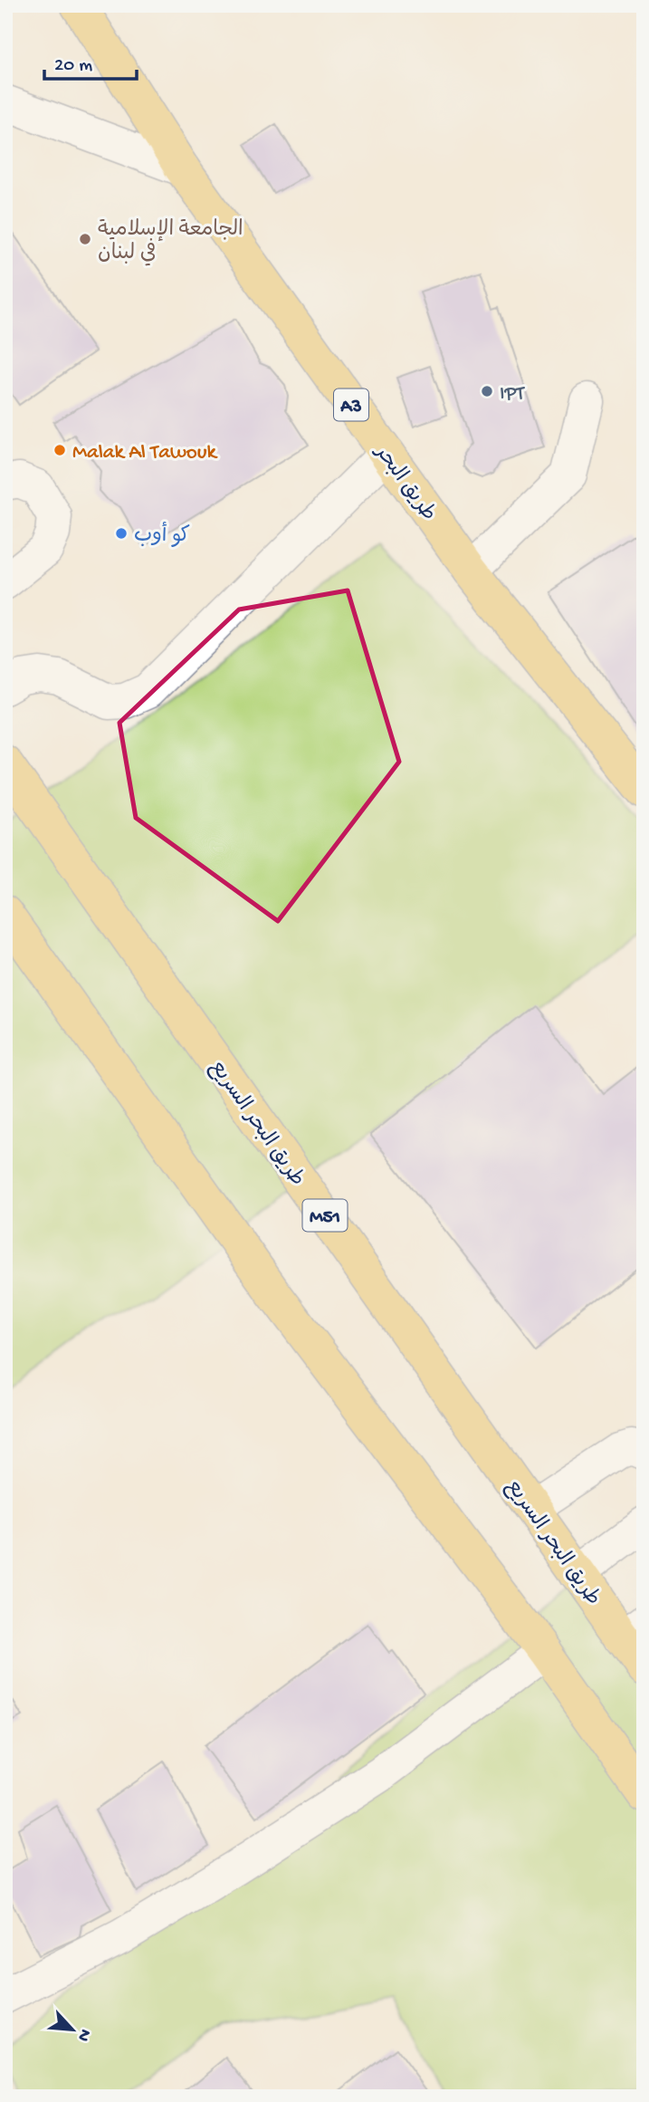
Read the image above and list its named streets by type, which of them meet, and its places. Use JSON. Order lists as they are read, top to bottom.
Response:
{
  "streets": {
    "highway": [
      "A3",
      "طريق البحر",
      "طريق البحر السريع",
      "M51"
    ]
  },
  "places": [
    "الجامعة الإسلامية في لبنان",
    "IPT",
    "Malak Al Tawouk",
    "كو أوب"
  ],
  "scale_bar": "20 m",
  "north": "bottom right"
}
